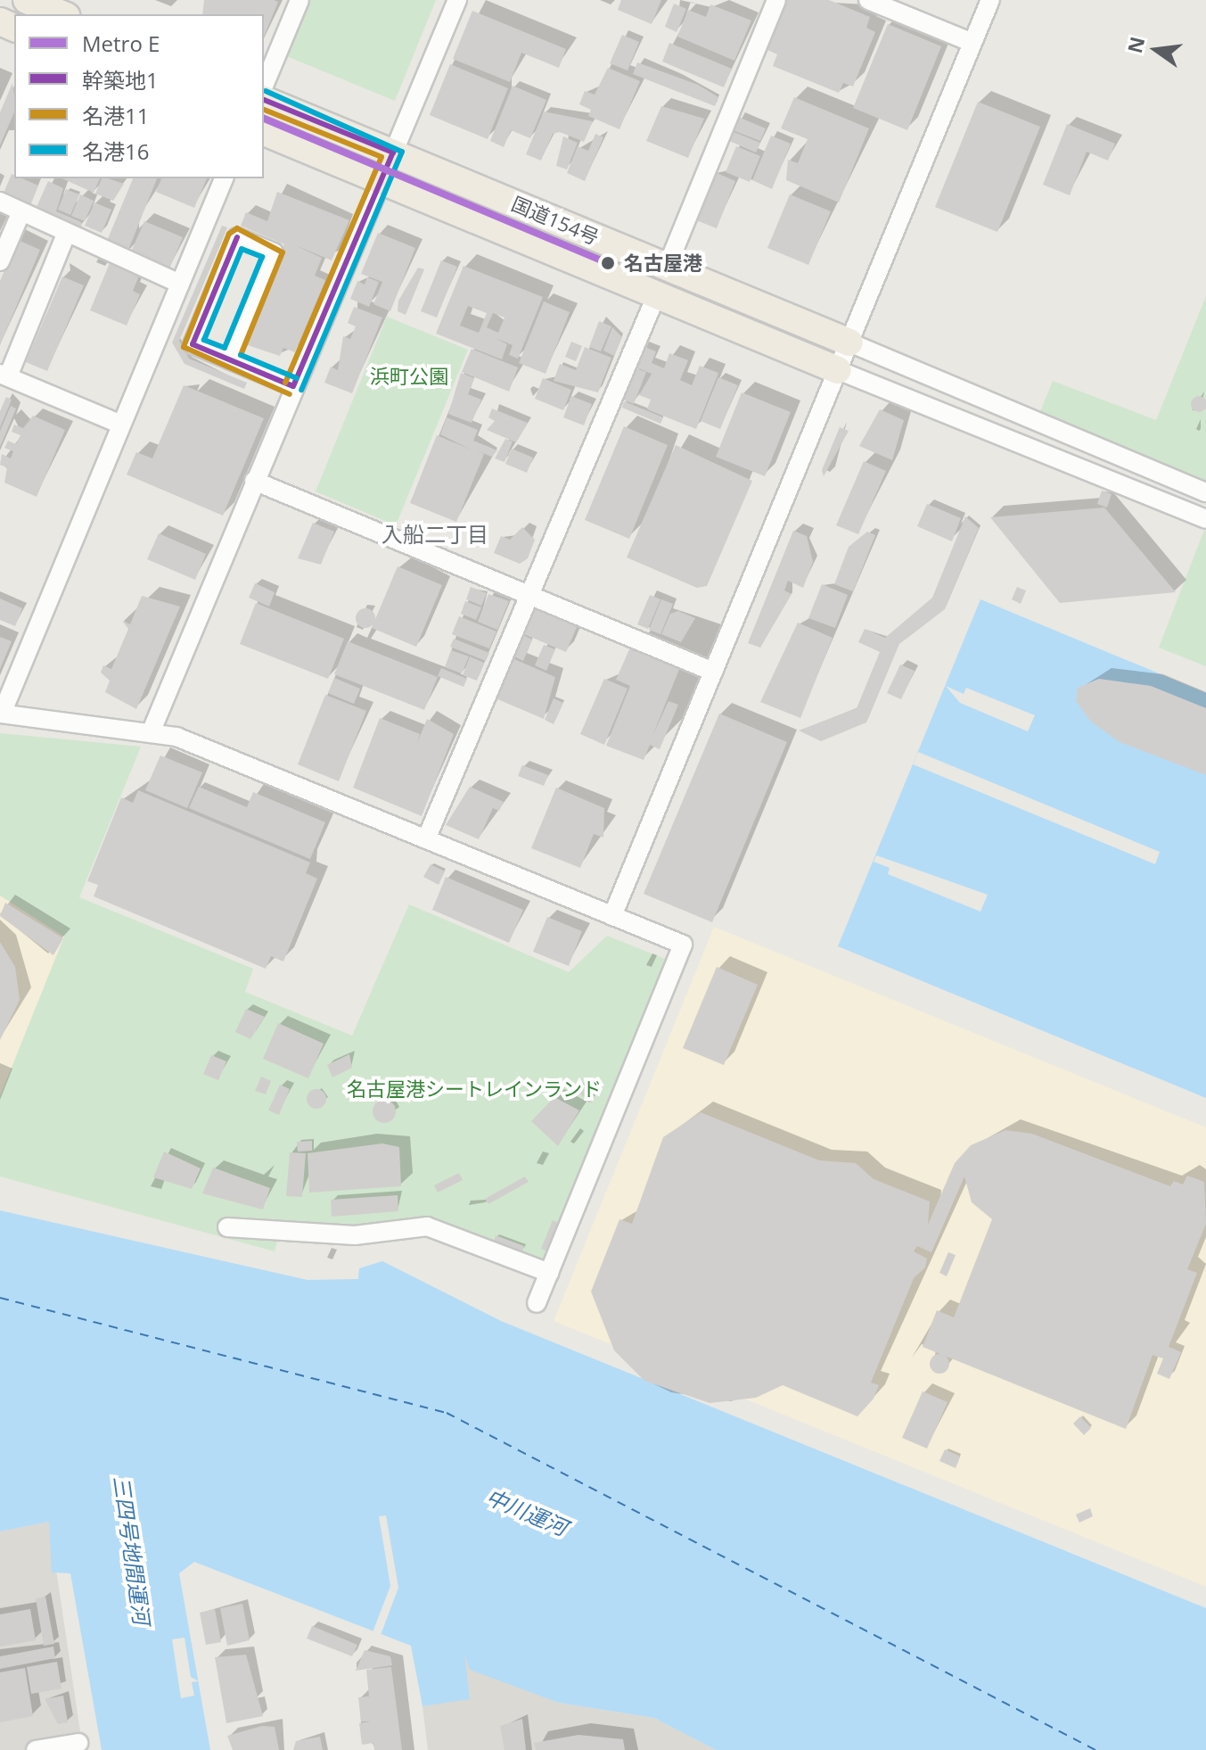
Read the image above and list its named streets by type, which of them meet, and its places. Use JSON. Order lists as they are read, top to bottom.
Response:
{
  "streets": {
    "highway": ["国道154号"]
  },
  "districts": ["入船二丁目"],
  "water": ["中川運河", "三四号地間運河"],
  "parks": ["浜町公園", "名古屋港シートレインランド"],
  "places": ["名古屋港"],
  "lines": [
    "transit line 名港16",
    "transit line 幹築地1",
    "transit line 名港11",
    "metro line E"
  ],
  "legend": [
    "Metro E",
    "幹築地1",
    "名港11",
    "名港16"
  ],
  "north": "left"
}
